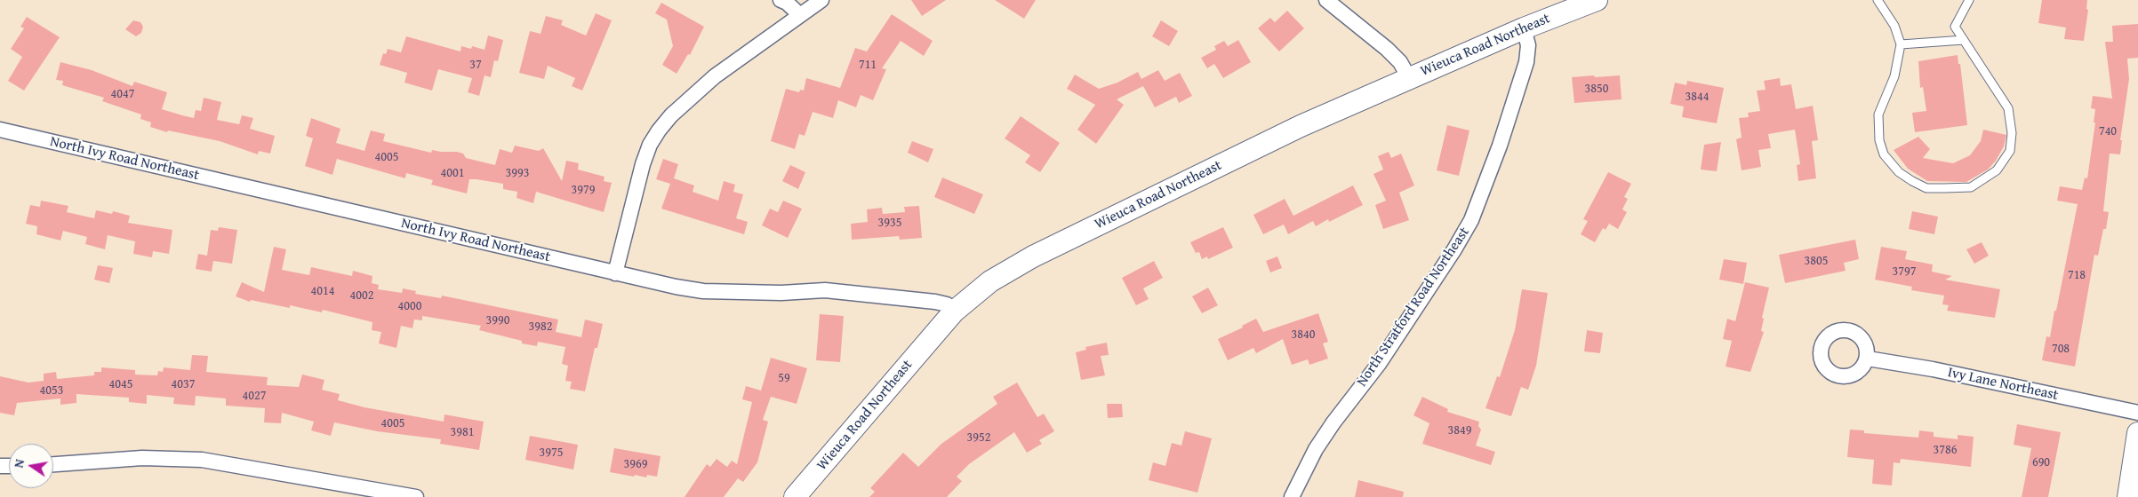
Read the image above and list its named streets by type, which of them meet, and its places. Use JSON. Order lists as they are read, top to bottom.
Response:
{
  "streets": {
    "street": [
      "Wieuca Road Northeast",
      "North Ivy Road Northeast",
      "North Stratford Road Northeast",
      "Ivy Lane Northeast"
    ]
  },
  "crossings": [
    ["Wieuca Road Northeast", "North Ivy Road Northeast"],
    ["Wieuca Road Northeast", "North Stratford Road Northeast"]
  ],
  "house_numbers": [
    "37",
    "711",
    "3850",
    "4047",
    "3844",
    "740",
    "4005",
    "4001",
    "3993",
    "3979",
    "3935",
    "3805",
    "3797",
    "718",
    "4014",
    "4002",
    "4000",
    "3990",
    "3982",
    "3840",
    "708",
    "59",
    "4045",
    "4037",
    "4053",
    "4027",
    "4005",
    "3849",
    "3981",
    "3952",
    "3786",
    "3975",
    "690",
    "3969"
  ],
  "north": "left"
}
